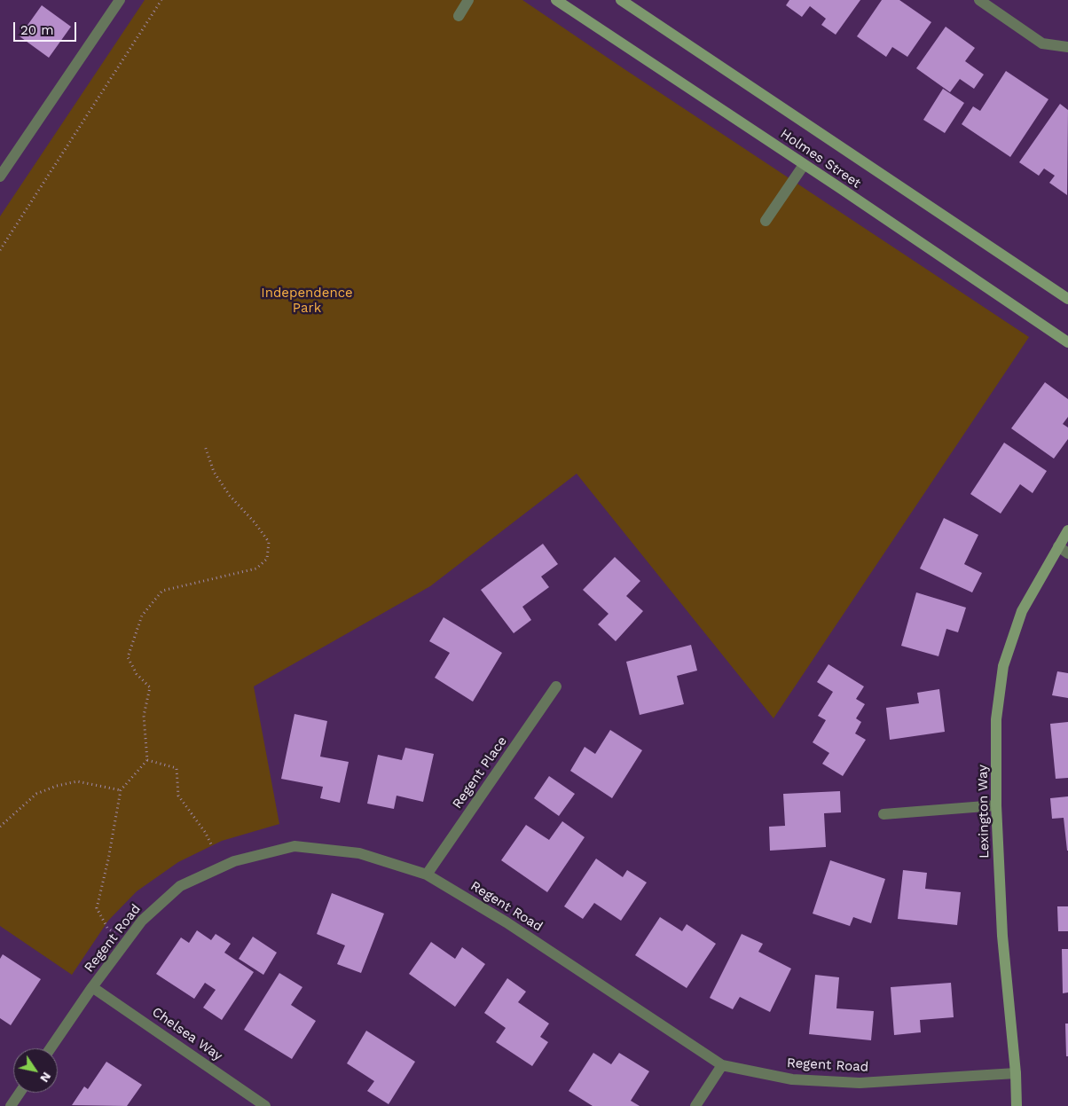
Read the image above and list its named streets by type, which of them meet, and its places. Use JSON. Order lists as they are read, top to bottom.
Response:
{
  "streets": {
    "main road": ["Holmes Street", "Lexington Way"],
    "street": ["Regent Place", "Regent Road", "Chelsea Way"]
  },
  "crossings": [
    ["Regent Place", "Regent Road"],
    ["Lexington Way", "Regent Road"],
    ["Regent Road", "Chelsea Way"]
  ],
  "parks": ["Independence Park"],
  "scale_bar": "20 m",
  "north": "bottom right"
}
